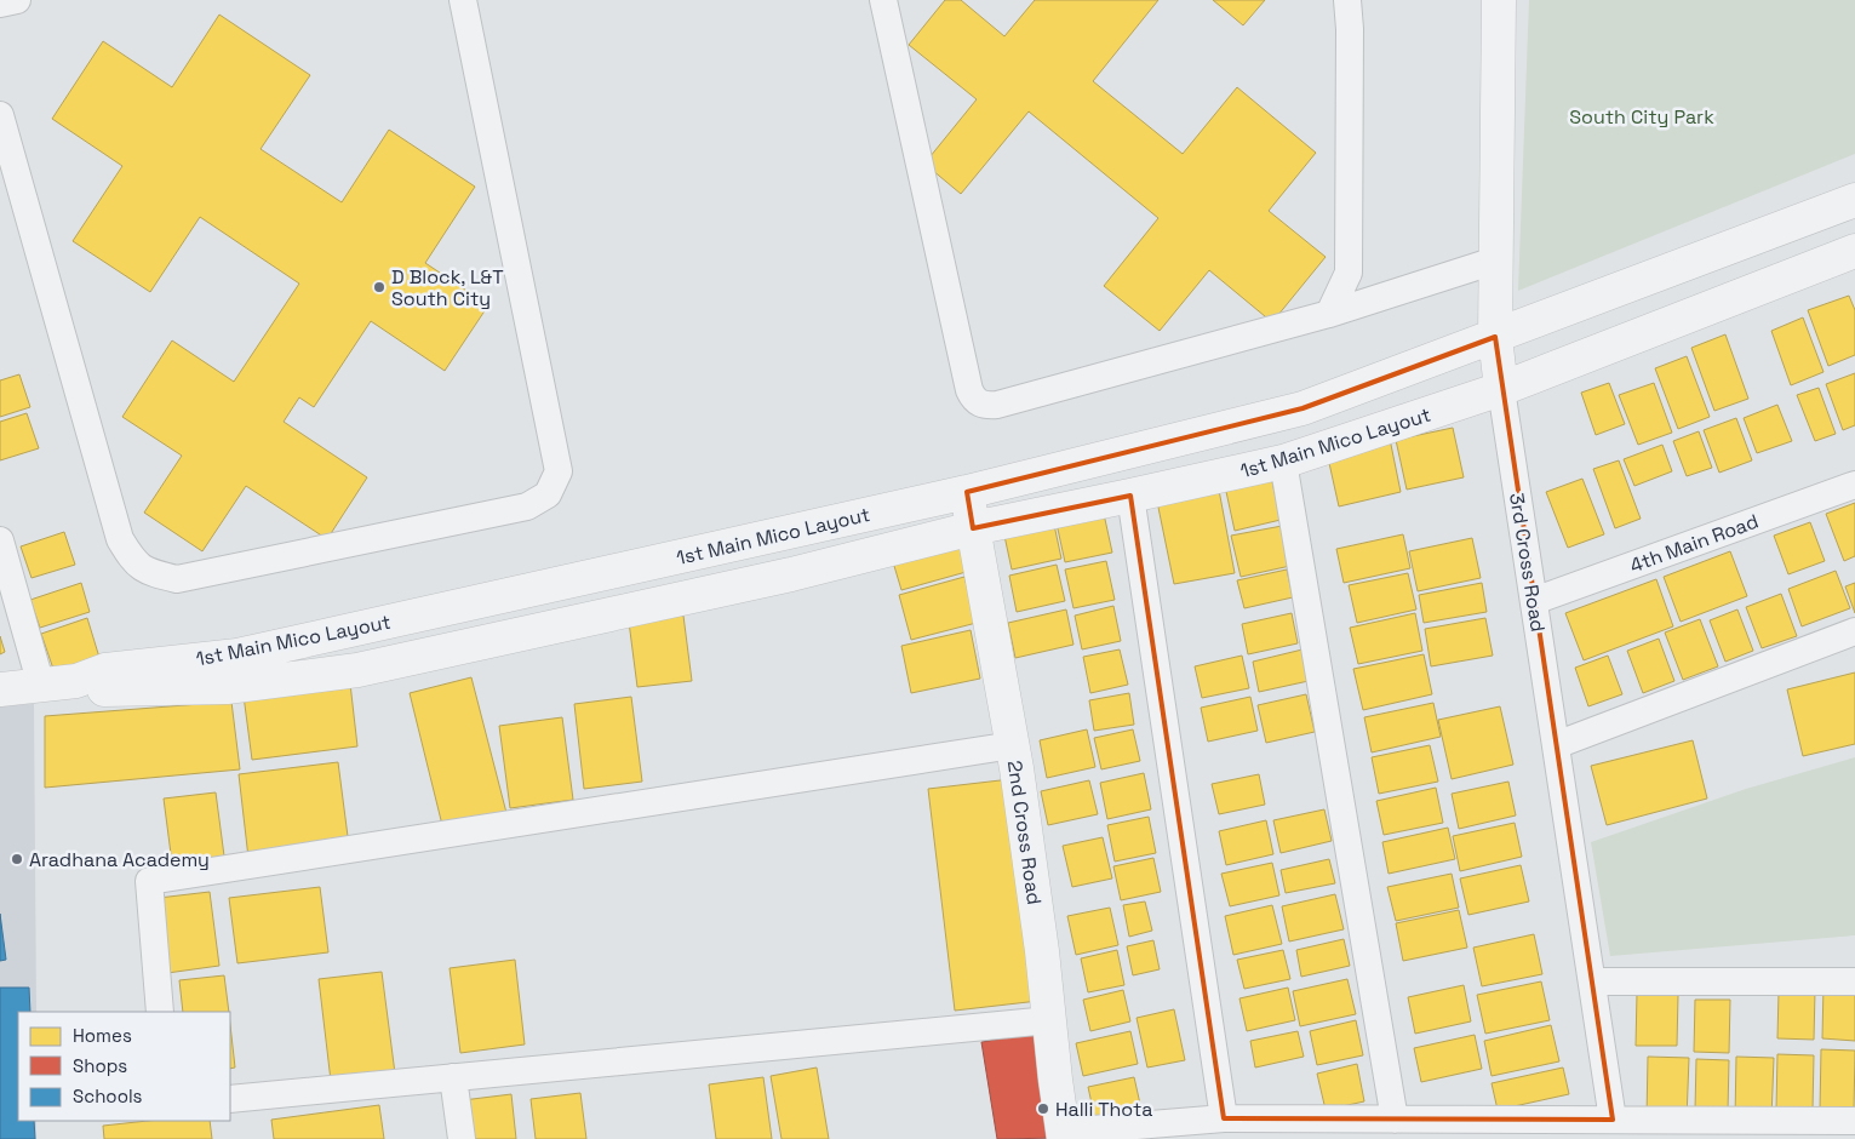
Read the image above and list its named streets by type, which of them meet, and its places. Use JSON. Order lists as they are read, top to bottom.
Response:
{
  "streets": {
    "street": [
      "1st Main Mico Layout",
      "4th Main Road",
      "3rd Cross Road",
      "2nd Cross Road"
    ]
  },
  "crossings": [
    ["1st Main Mico Layout", "3rd Cross Road"],
    ["1st Main Mico Layout", "2nd Cross Road"],
    ["4th Main Road", "3rd Cross Road"]
  ],
  "parks": ["South City Park"],
  "places": ["D Block, L&T South City", "Aradhana Academy", "Halli Thota"],
  "legend": ["Homes", "Shops", "Schools"]
}
